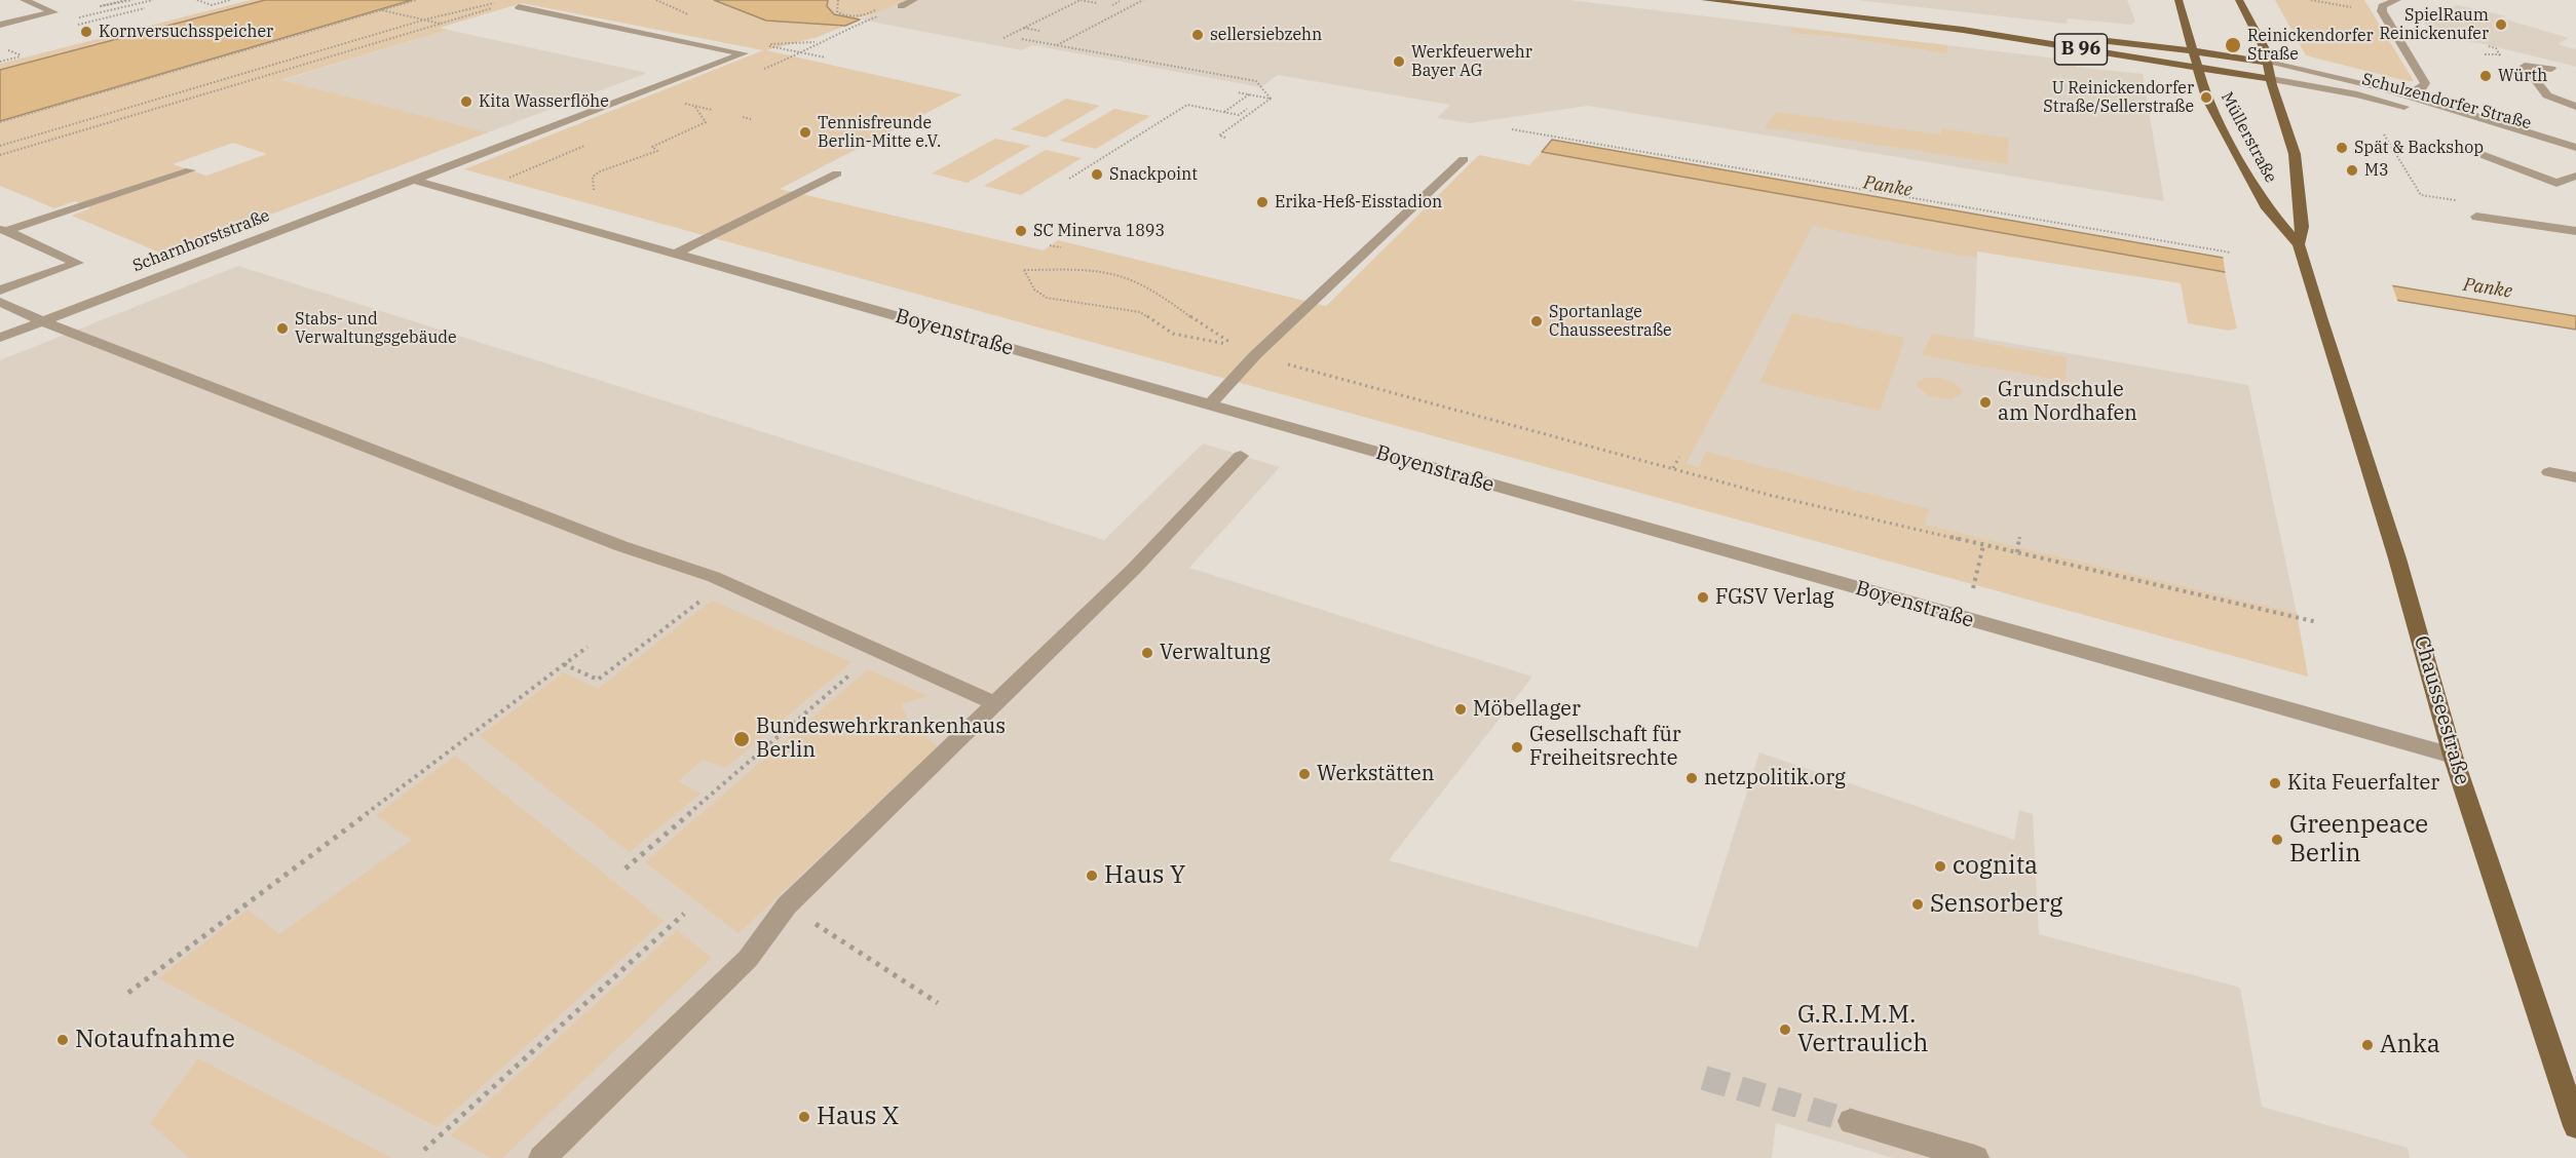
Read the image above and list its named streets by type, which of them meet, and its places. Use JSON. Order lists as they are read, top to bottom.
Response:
{
  "streets": {
    "main road": ["B 96", "Müllerstraße", "Chausseestraße"],
    "street": ["Schulzendorfer Straße", "Scharnhorststraße", "Boyenstraße"]
  },
  "crossings": [
    ["B 96", "Schulzendorfer Straße"],
    ["B 96", "Müllerstraße"],
    ["Schulzendorfer Straße", "Müllerstraße"],
    ["Müllerstraße", "Chausseestraße"],
    ["Scharnhorststraße", "Boyenstraße"],
    ["Boyenstraße", "Chausseestraße"]
  ],
  "water": ["Panke"],
  "places": [
    "SpielRaum Reinickenufer",
    "Kornversuchsspeicher",
    "sellersiebzehn",
    "Reinickendorfer Straße",
    "Werkfeuerwehr Bayer AG",
    "Würth",
    "U Reinickendorfer Straße/Sellerstraße",
    "Kita Wasserflöhe",
    "Tennisfreunde Berlin-Mitte e.V.",
    "Spät & Backshop",
    "M3",
    "Snackpoint",
    "Erika-Heß-Eisstadion",
    "SC Minerva 1893",
    "Sportanlage Chausseestraße",
    "Stabs- und Verwaltungsgebäude",
    "Grundschule am Nordhafen",
    "FGSV Verlag",
    "Verwaltung",
    "Möbellager",
    "Bundeswehrkrankenhaus Berlin",
    "Gesellschaft für Freiheitsrechte",
    "Werkstätten",
    "netzpolitik.org",
    "Kita Feuerfalter",
    "Greenpeace Berlin",
    "cognita",
    "Haus Y",
    "Sensorberg",
    "G.R.I.M.M. Vertraulich",
    "Notaufnahme",
    "Anka",
    "Haus X"
  ]
}
